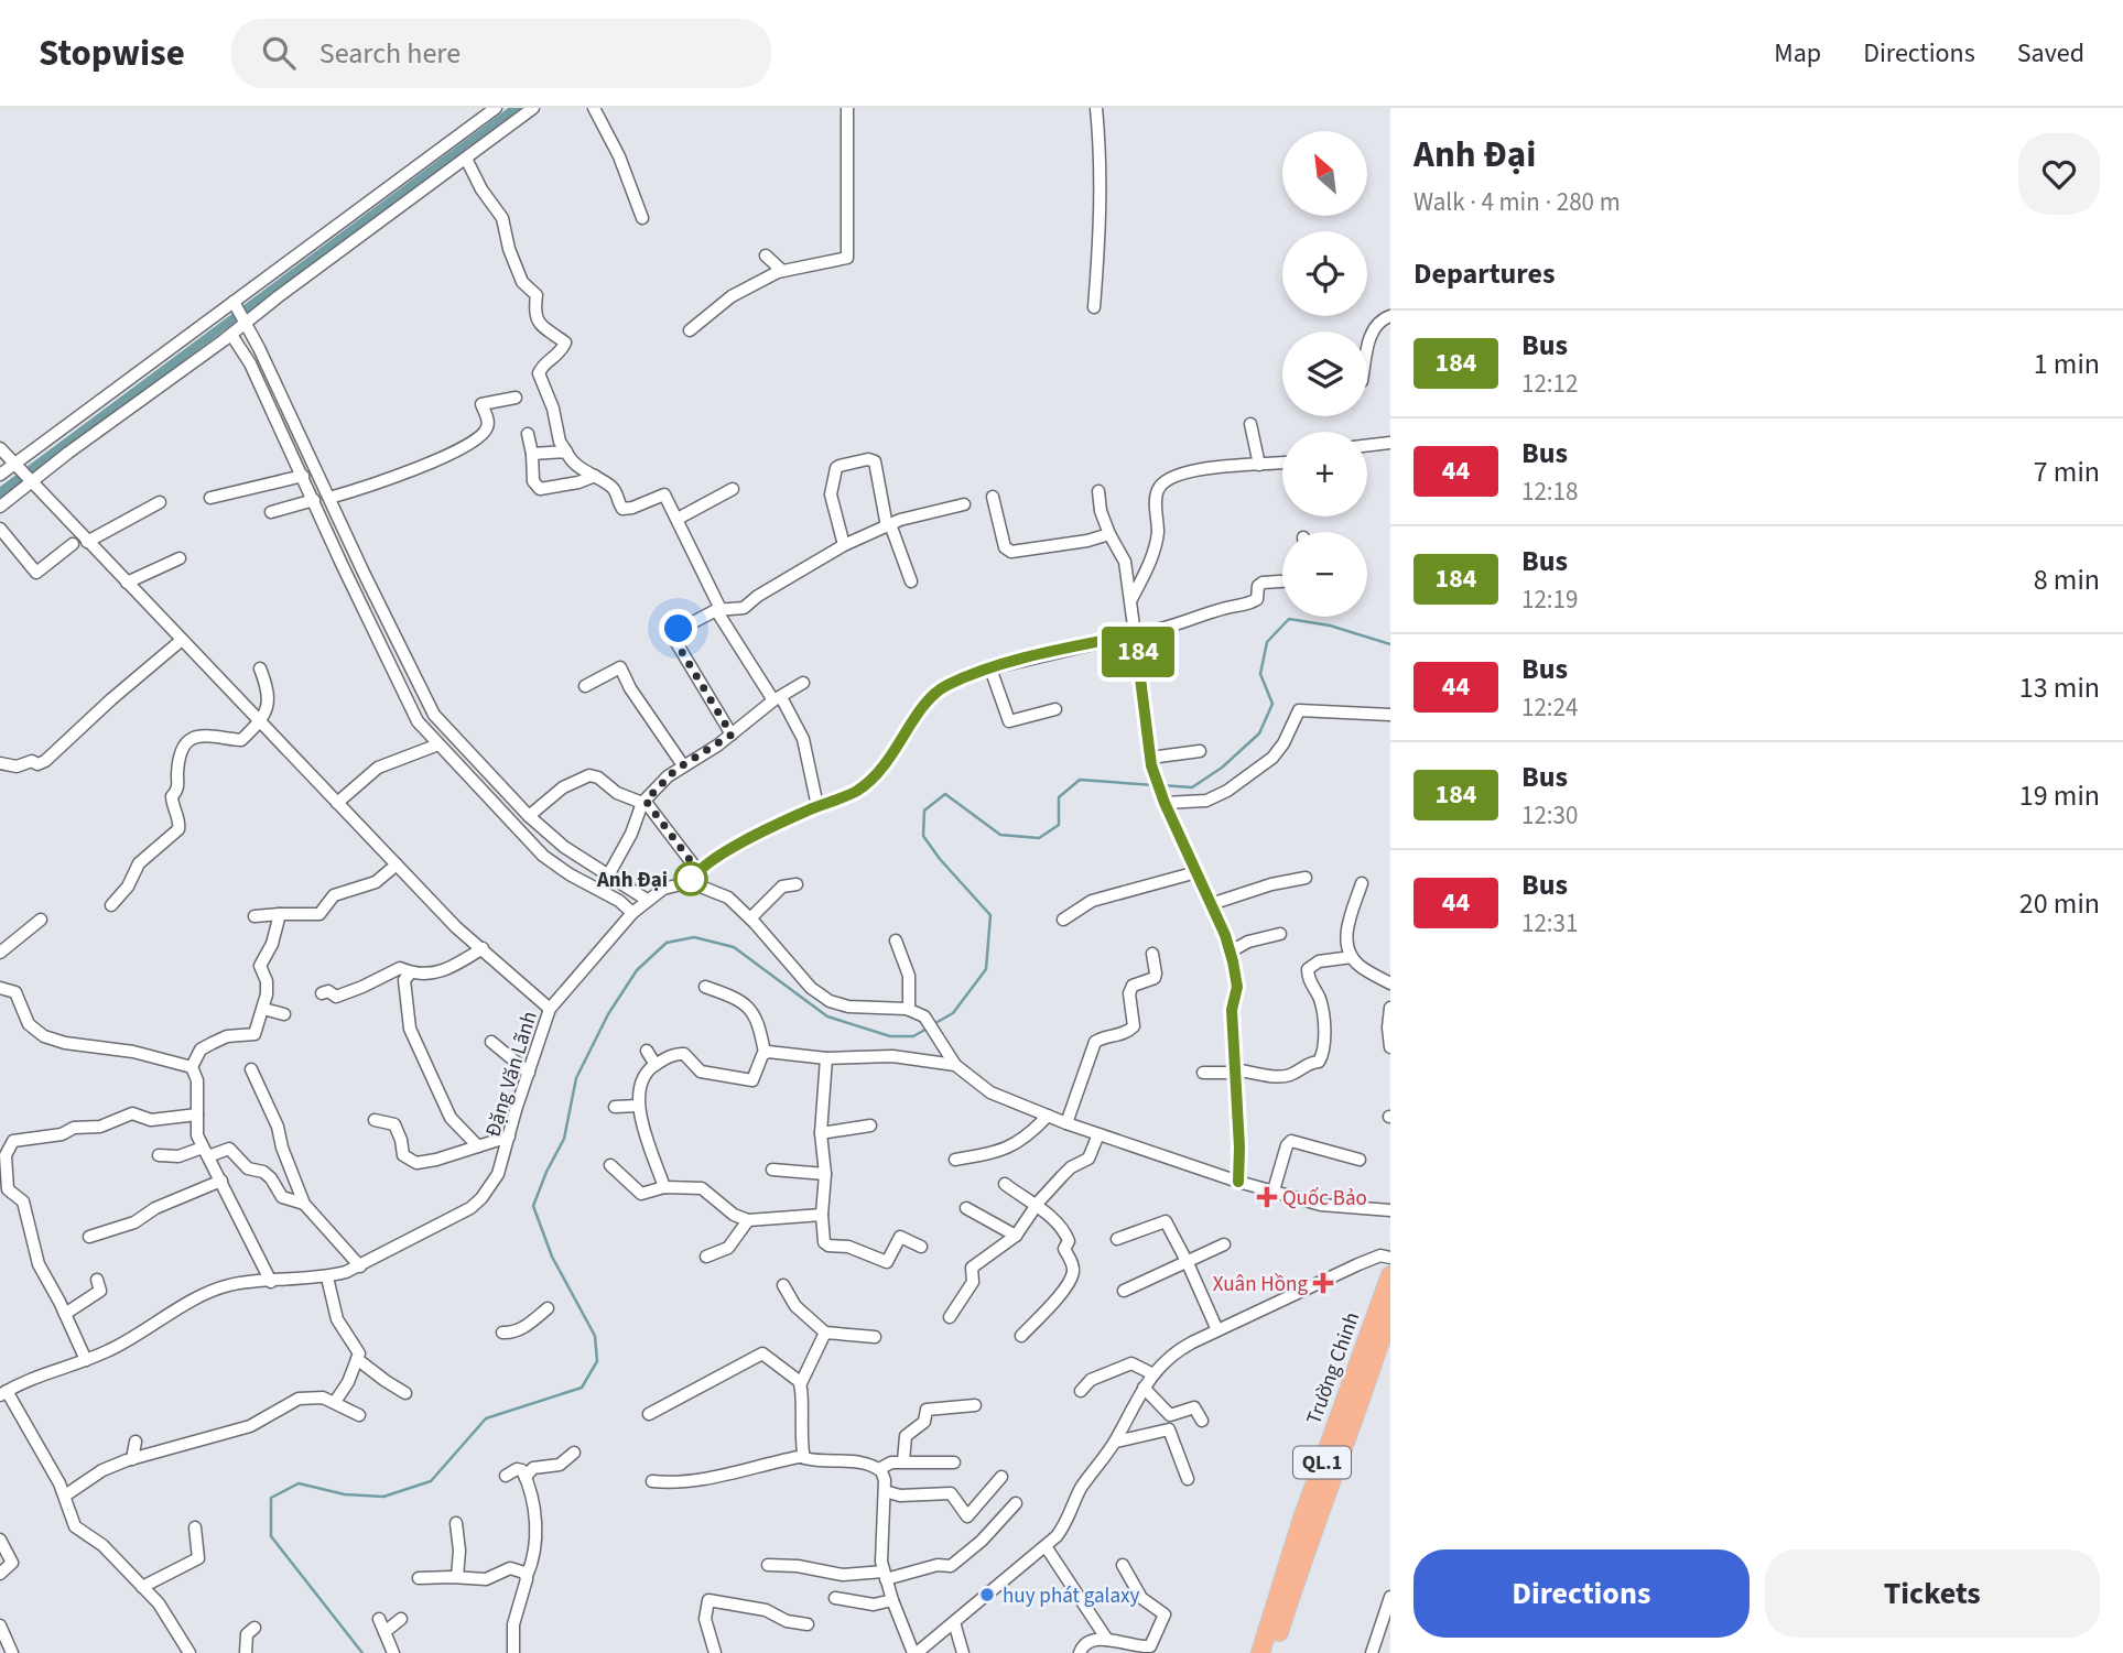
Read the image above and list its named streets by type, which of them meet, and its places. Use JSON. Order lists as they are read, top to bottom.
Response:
{
  "streets": {
    "highway": ["Trường Chinh", "QL.1"],
    "street": ["Đặng Văn Lãnh"]
  },
  "places": {
    "other": ["Anh Đại", "huy phát galaxy"],
    "health": ["Quốc Bảo", "Xuân Hồng"]
  },
  "lines": ["bus line 184"],
  "north": "top left",
  "page": {
    "header": "Stopwise",
    "search": "Search here",
    "nav": ["Map", "Directions", "Saved"],
    "on_map": "184",
    "heading": [
      ["Anh Đại", "Walk · 4 min · 280 m"],
      "Departures"
    ],
    "map_buttons": ["+", "−"],
    "list": [
      {
        "mark": "184",
        "name": "Bus",
        "note": "12:12",
        "value": "1 min"
      },
      {
        "mark": "44",
        "name": "Bus",
        "note": "12:18",
        "value": "7 min"
      },
      {
        "mark": "184",
        "name": "Bus",
        "note": "12:19",
        "value": "8 min"
      },
      {
        "mark": "44",
        "name": "Bus",
        "note": "12:24",
        "value": "13 min"
      },
      {
        "mark": "184",
        "name": "Bus",
        "note": "12:30",
        "value": "19 min"
      },
      {
        "mark": "44",
        "name": "Bus",
        "note": "12:31",
        "value": "20 min"
      }
    ],
    "buttons": ["Directions", "Tickets"]
  }
}
